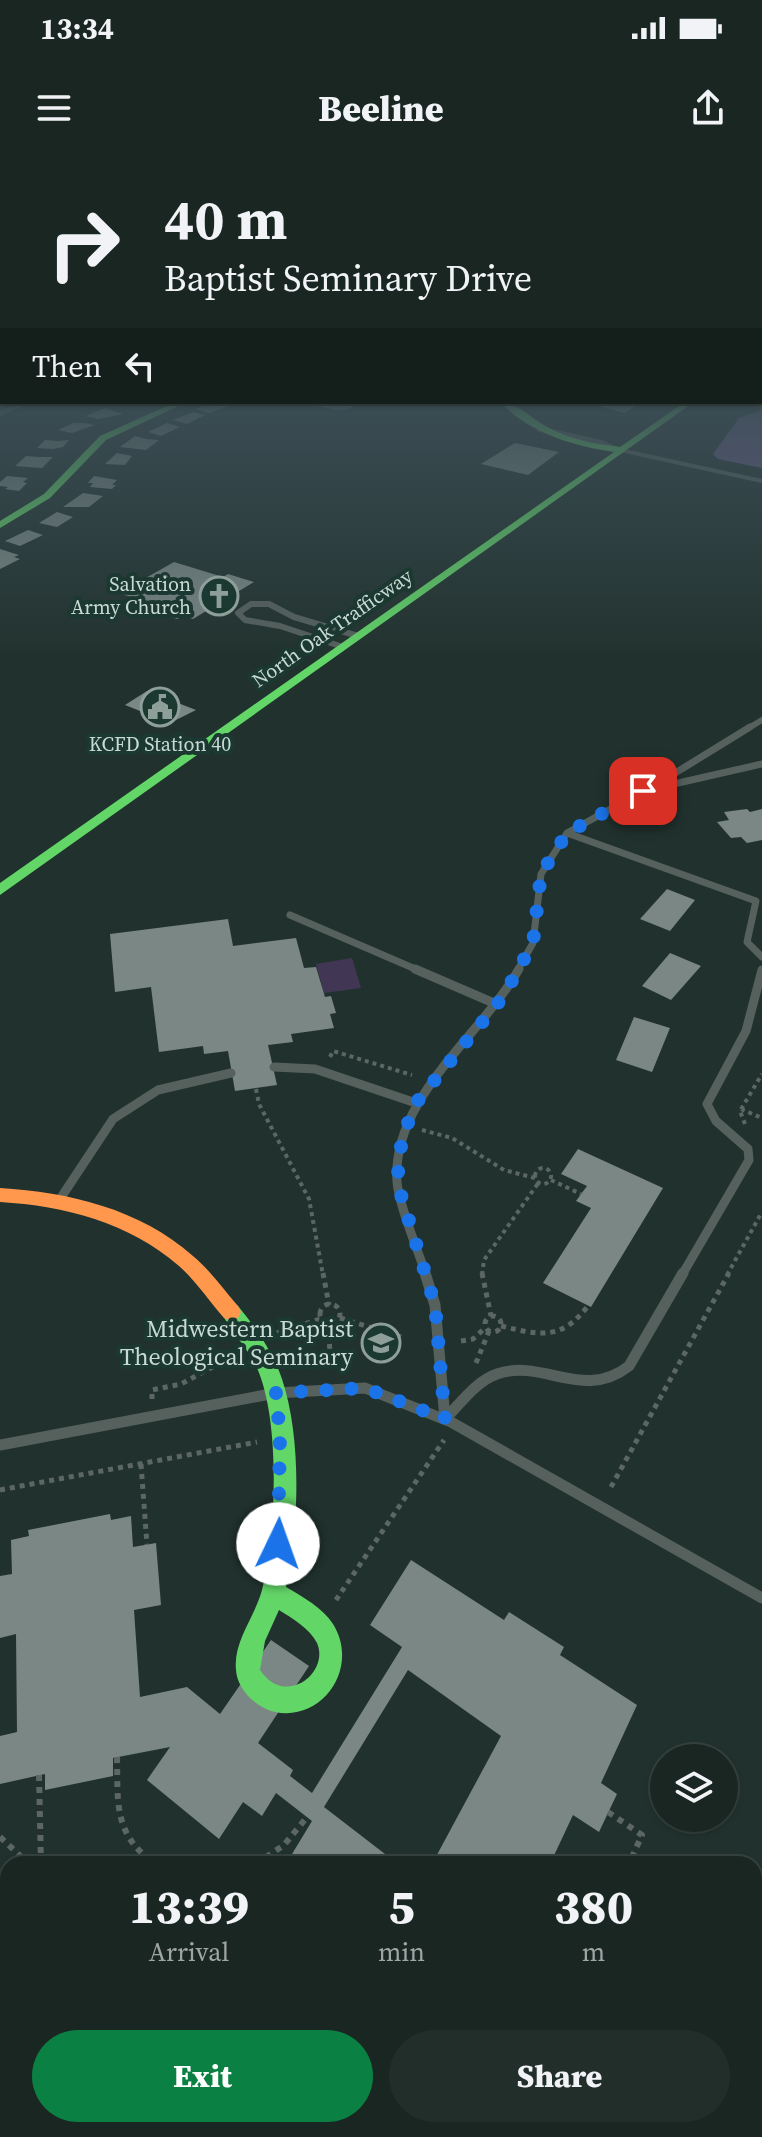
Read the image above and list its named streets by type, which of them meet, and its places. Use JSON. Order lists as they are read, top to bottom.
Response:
{
  "streets": {
    "main road": ["North Oak Trafficway"]
  },
  "places": {
    "church": ["Salvation Army Church"],
    "public building": ["KCFD Station 40"],
    "school or university": ["Midwestern Baptist Theological Seminary"]
  },
  "page": {
    "status": "13:34",
    "header": "Beeline",
    "turn": ["40 m", "Baptist Seminary Drive"],
    "then": "Then",
    "eta": [
      "13:39",
      "Arrival",
      "5",
      "min",
      "380",
      "m"
    ],
    "buttons": ["Exit", "Share"]
  }
}
